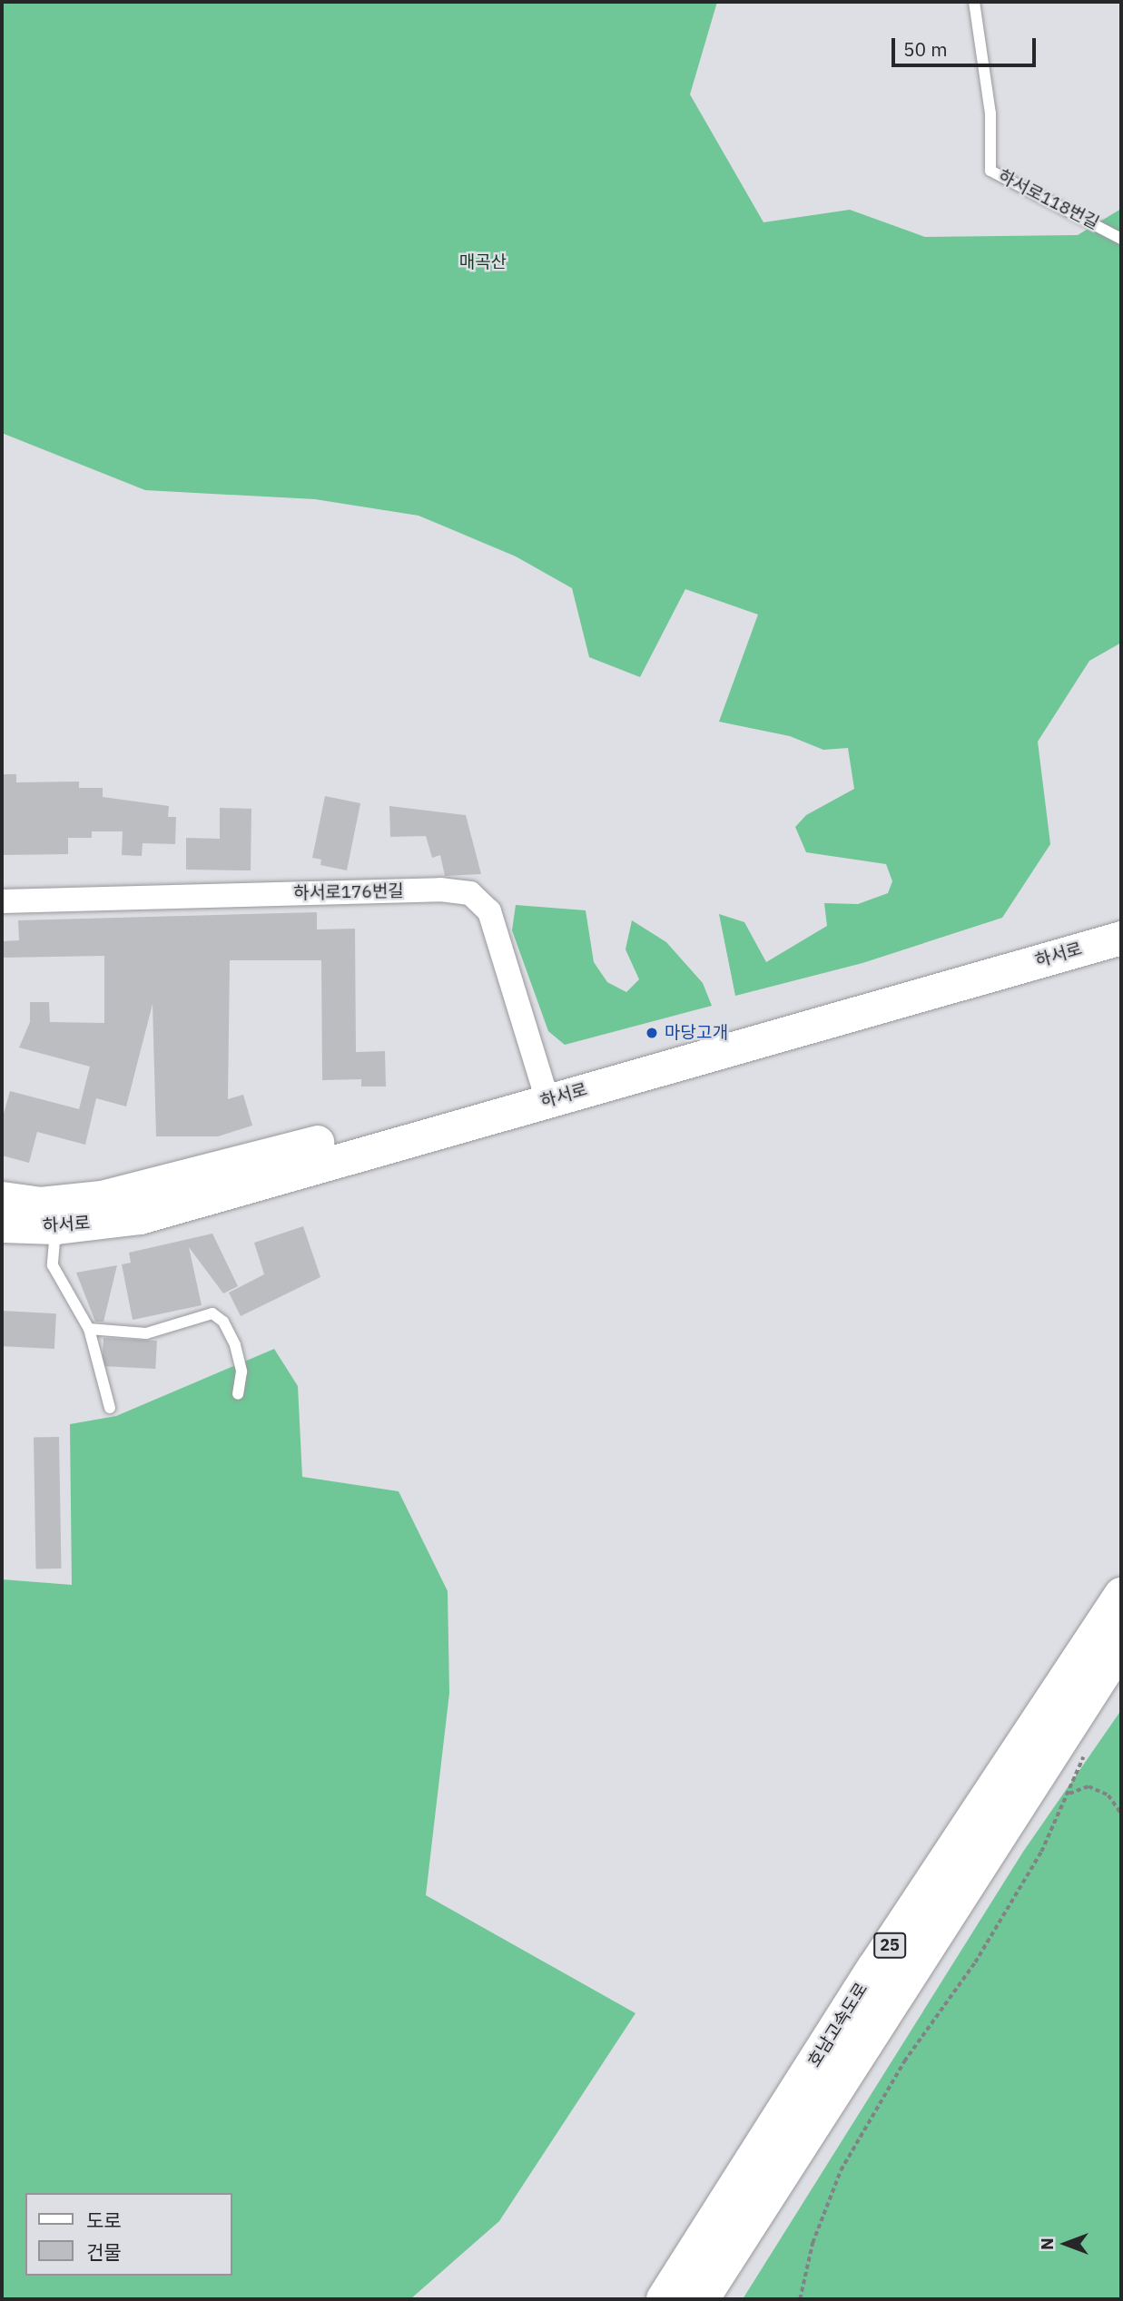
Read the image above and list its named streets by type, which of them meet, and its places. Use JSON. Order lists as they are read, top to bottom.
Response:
{
  "streets": {
    "highway": ["25", "호남고속도로"],
    "main road": ["하서로"],
    "street": ["하서로176번길"],
    "lane": ["하서로118번길"]
  },
  "crossings": [
    ["하서로176번길", "하서로"]
  ],
  "parks": ["매곡산"],
  "places": ["마당고개"],
  "legend": ["도로", "건물"],
  "scale_bar": "50 m",
  "north": "left"
}
